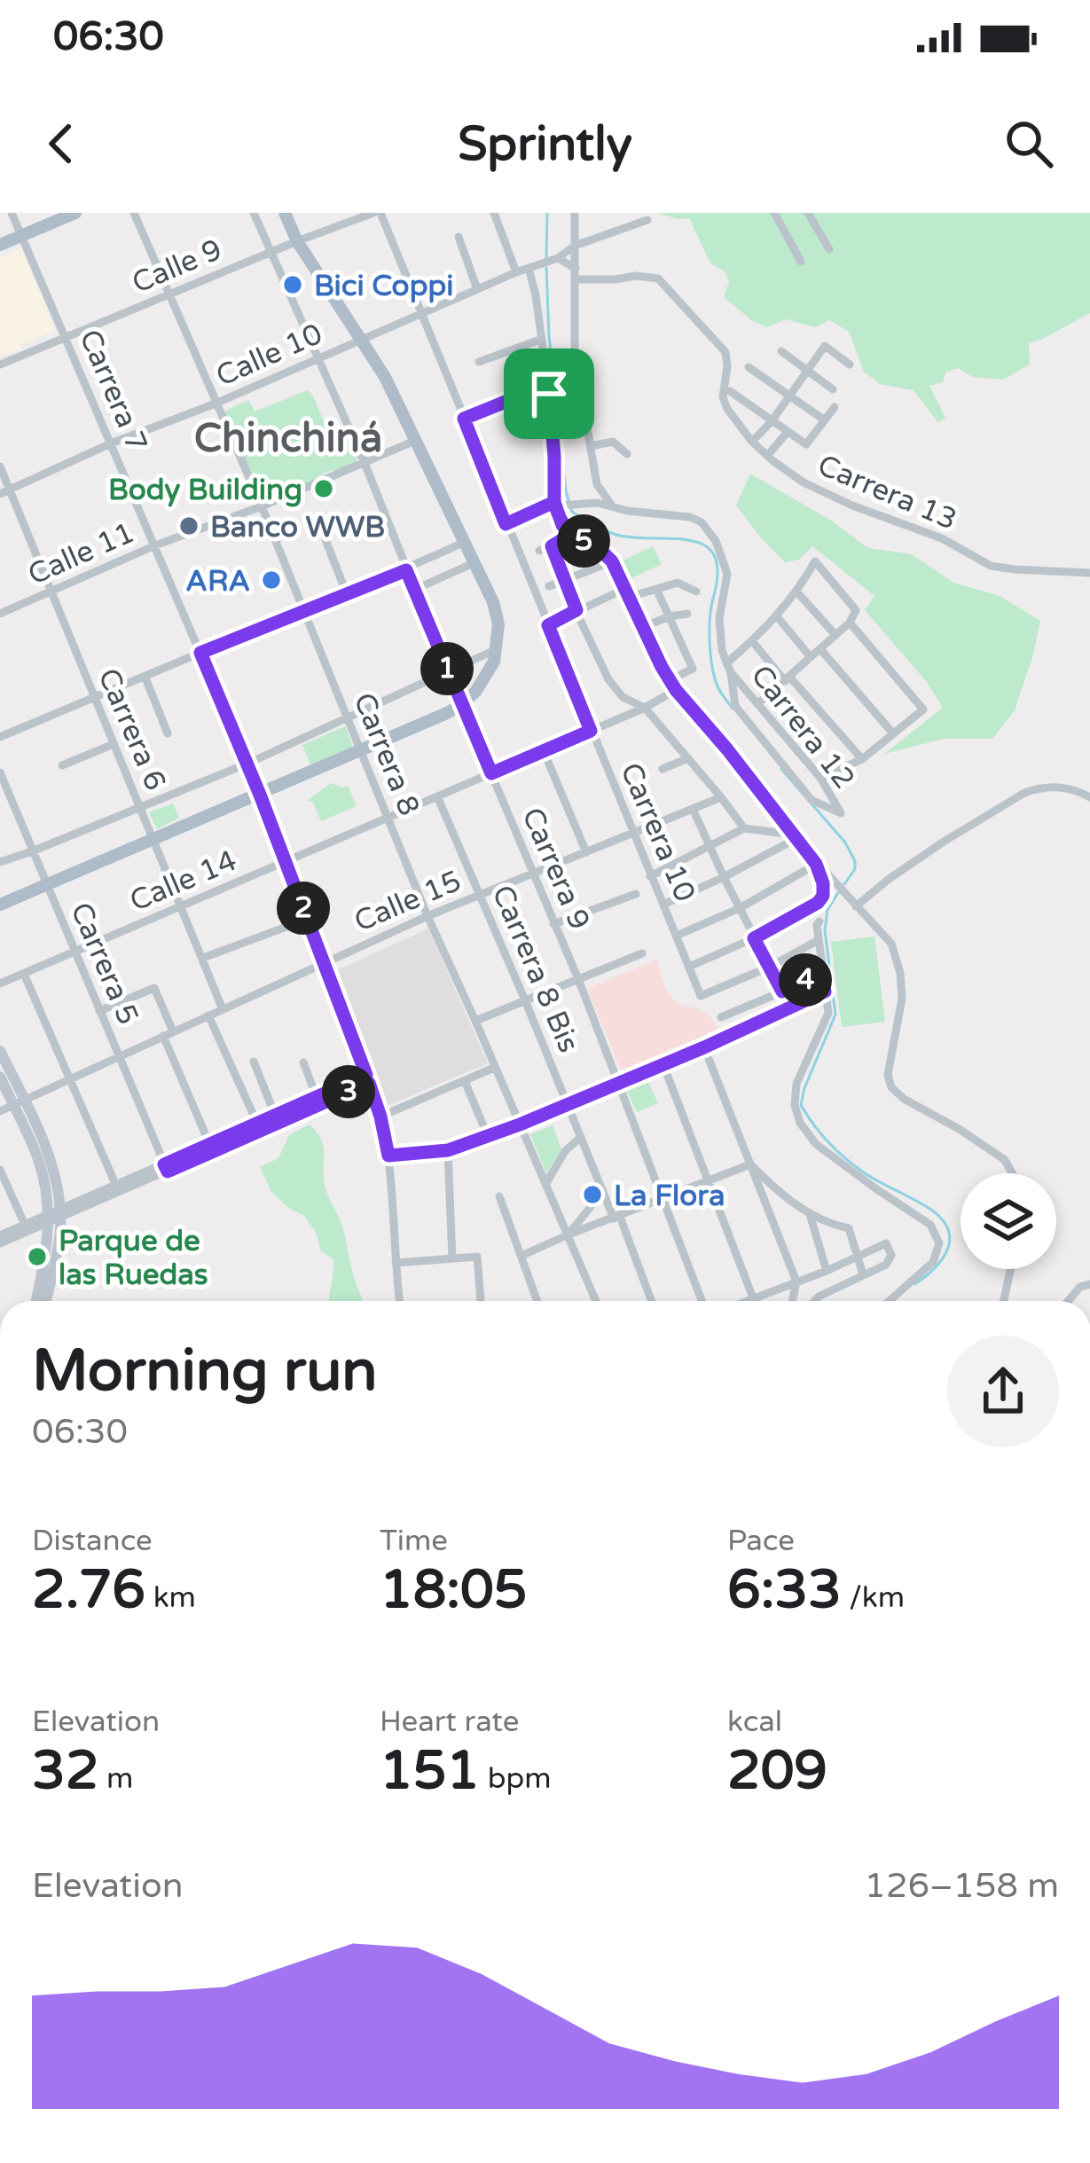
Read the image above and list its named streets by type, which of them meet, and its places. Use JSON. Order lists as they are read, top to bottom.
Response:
{
  "streets": {
    "street": [
      "Calle 9",
      "Calle 10",
      "Carrera 7",
      "Carrera 13",
      "Calle 11",
      "Carrera 12",
      "Carrera 6",
      "Carrera 8",
      "Carrera 10",
      "Carrera 9",
      "Calle 14",
      "Calle 15",
      "Carrera 5",
      "Carrera 8 Bis"
    ]
  },
  "crossings": [
    ["Calle 9", "Carrera 7"],
    ["Calle 9", "Carrera 8"],
    ["Calle 9", "Carrera 10"],
    ["Calle 9", "Carrera 9"],
    ["Calle 10", "Carrera 7"],
    ["Calle 10", "Carrera 6"],
    ["Calle 10", "Carrera 8"],
    ["Calle 10", "Carrera 10"],
    ["Calle 10", "Carrera 9"],
    ["Carrera 7", "Calle 11"],
    ["Carrera 7", "Calle 14"],
    ["Carrera 7", "Calle 15"],
    ["Calle 11", "Carrera 6"],
    ["Calle 11", "Carrera 8"],
    ["Calle 11", "Carrera 9"],
    ["Carrera 6", "Calle 14"],
    ["Carrera 6", "Calle 15"],
    ["Carrera 8", "Calle 14"],
    ["Carrera 8", "Calle 15"],
    ["Carrera 10", "Calle 14"],
    ["Carrera 10", "Calle 15"],
    ["Carrera 9", "Calle 14"],
    ["Carrera 9", "Calle 15"],
    ["Calle 14", "Carrera 5"],
    ["Calle 14", "Carrera 8 Bis"],
    ["Calle 15", "Carrera 5"],
    ["Calle 15", "Carrera 8 Bis"]
  ],
  "districts": ["Chinchiná"],
  "places": [
    "Bici Coppi",
    "Body Building",
    "Banco WWB",
    "ARA",
    "La Flora",
    "Parque de las Ruedas"
  ],
  "page": {
    "status": "06:30",
    "header": "Sprintly",
    "pins": [
      "5",
      "1",
      "2",
      "4",
      "3"
    ],
    "heading": ["Morning run", "06:30"],
    "stats": [
      ["Distance", "2.76 km"],
      ["Time", "18:05"],
      ["Pace", "6:33 /km"],
      ["Elevation", "32 m"],
      ["Heart rate", "151 bpm"],
      ["kcal", "209"]
    ],
    "chart": ["Elevation", "126–158 m"]
  }
}
